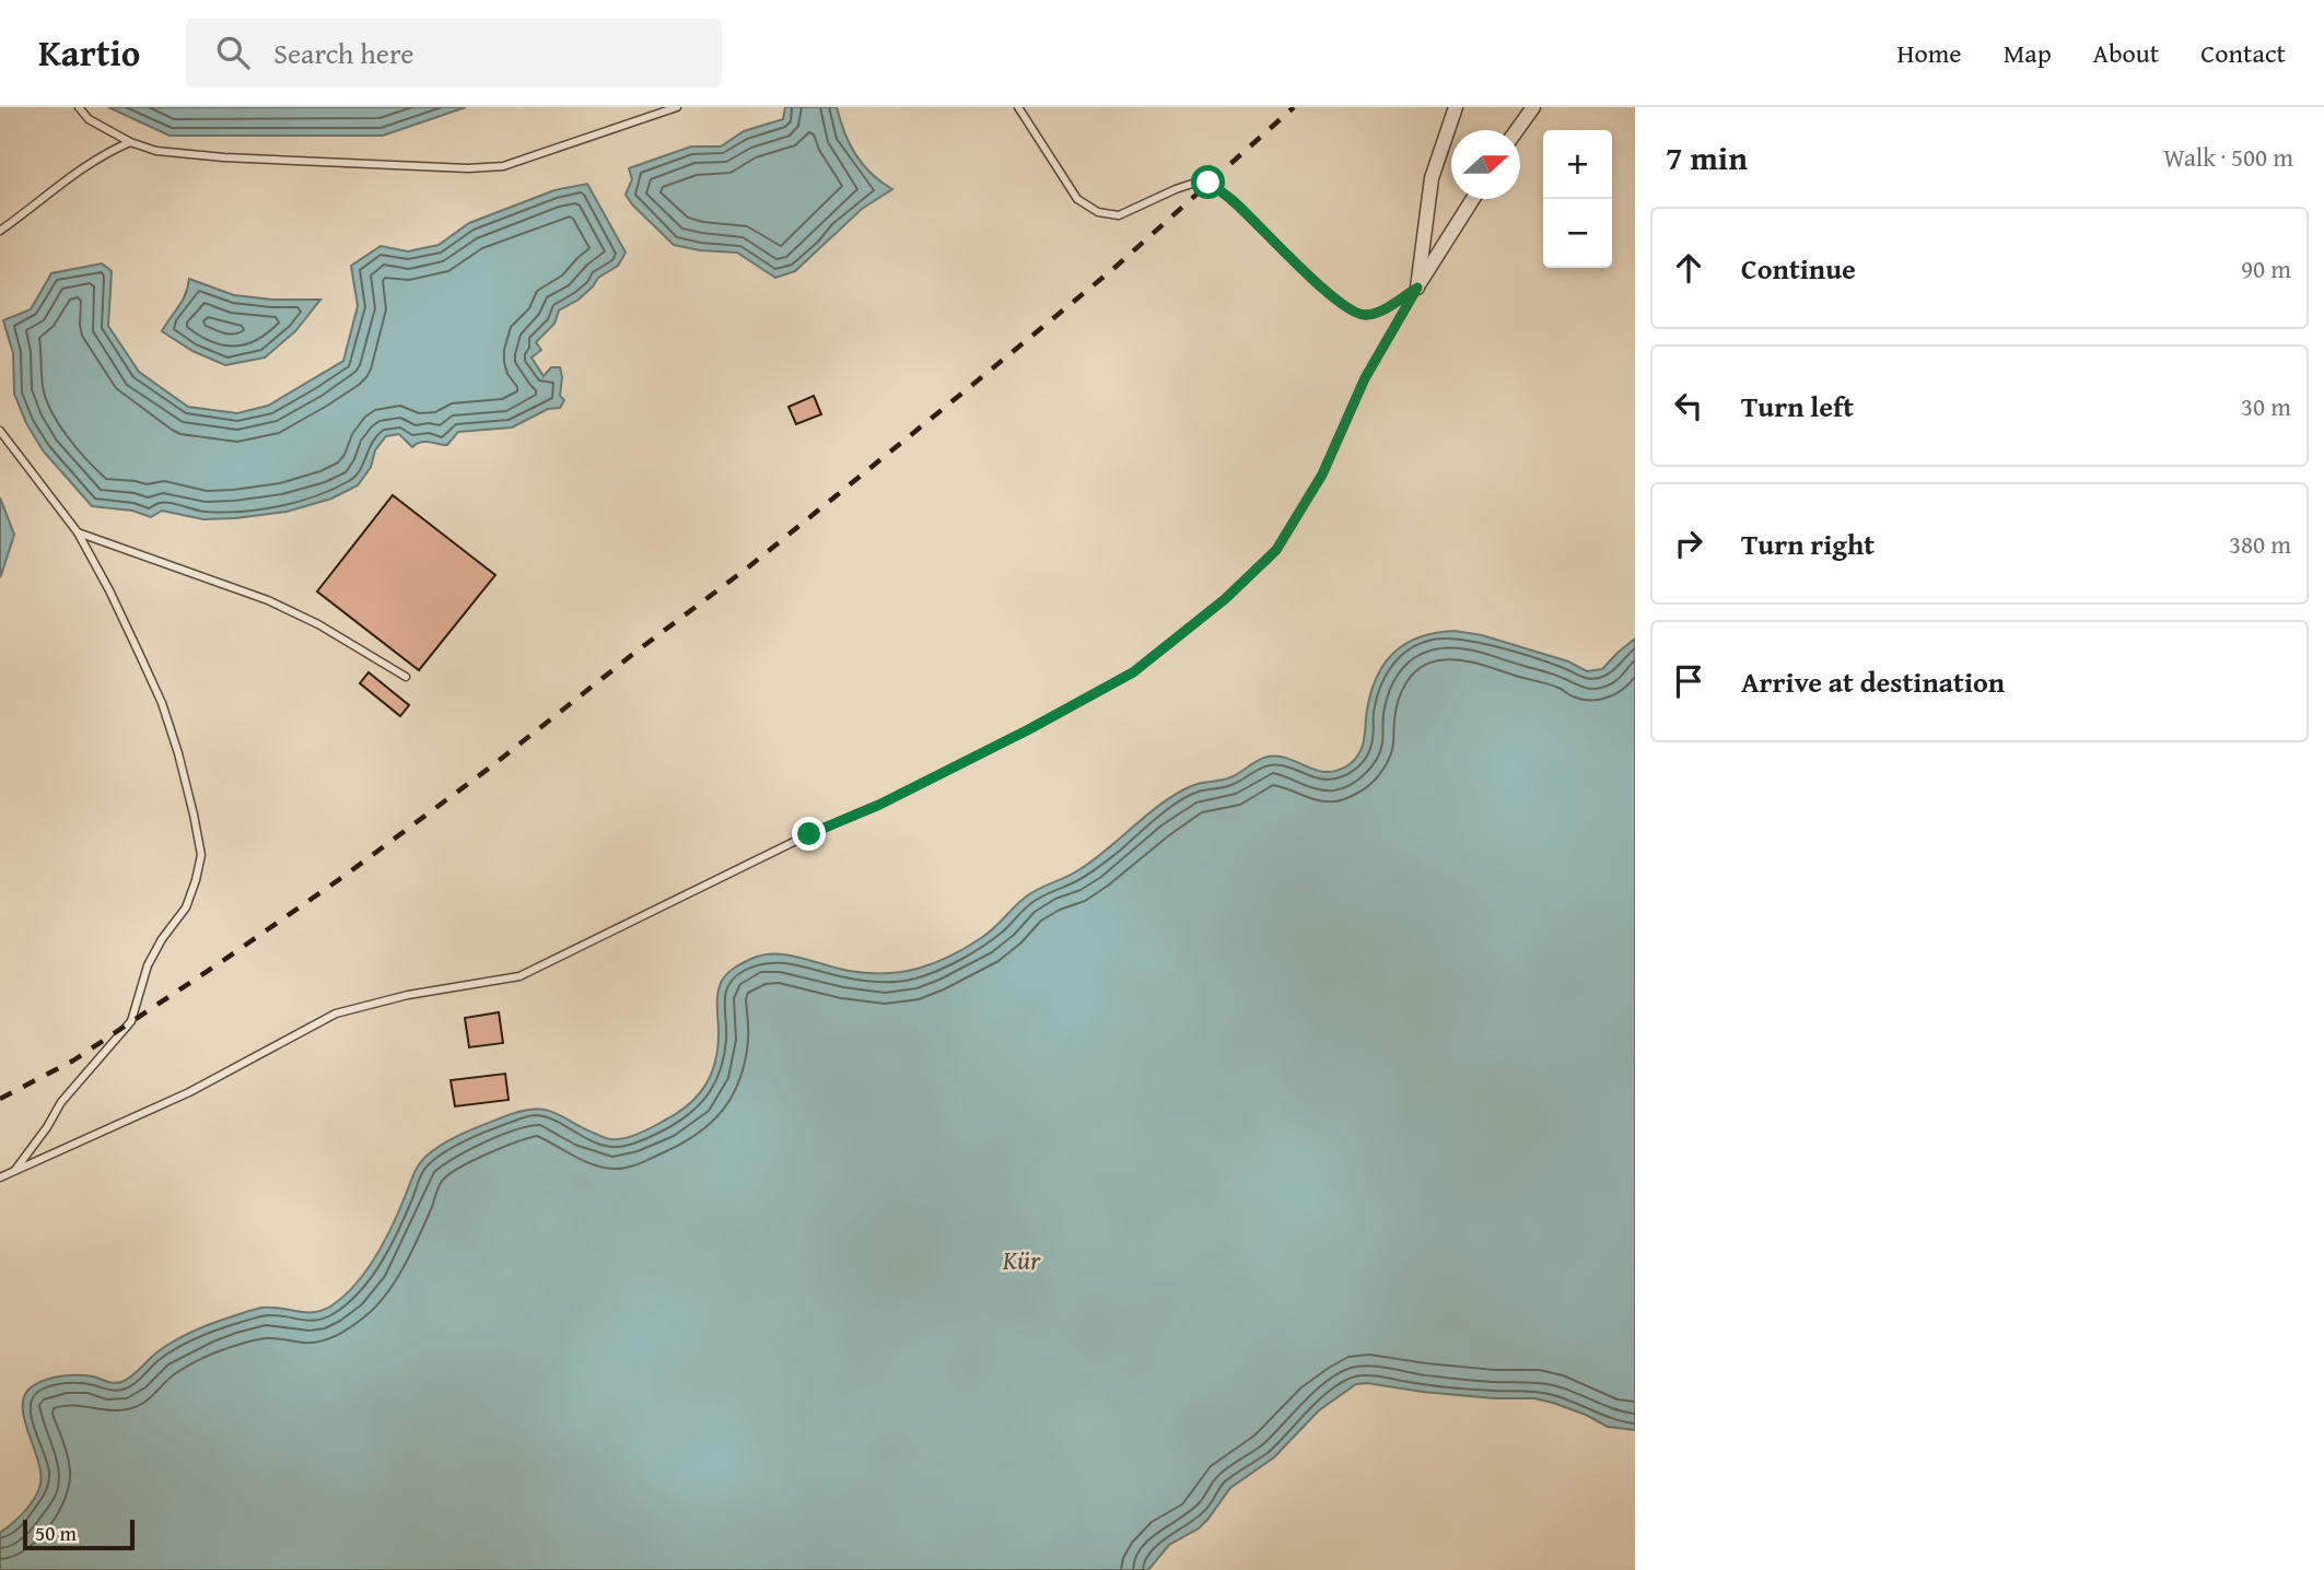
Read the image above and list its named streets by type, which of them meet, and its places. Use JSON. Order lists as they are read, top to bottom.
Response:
{
  "water": ["Kür"],
  "scale_bar": "50 m",
  "north": "right",
  "page": {
    "header": "Kartio",
    "search": "Search here",
    "nav": [
      "Home",
      "Map",
      "About",
      "Contact"
    ],
    "heading": ["7 min", "Walk · 500 m"],
    "map_buttons": ["+", "−"],
    "list": [
      ["Continue", "90 m"],
      ["Turn left", "30 m"],
      ["Turn right", "380 m"],
      "Arrive at destination"
    ],
    "scale": "50 m"
  }
}
